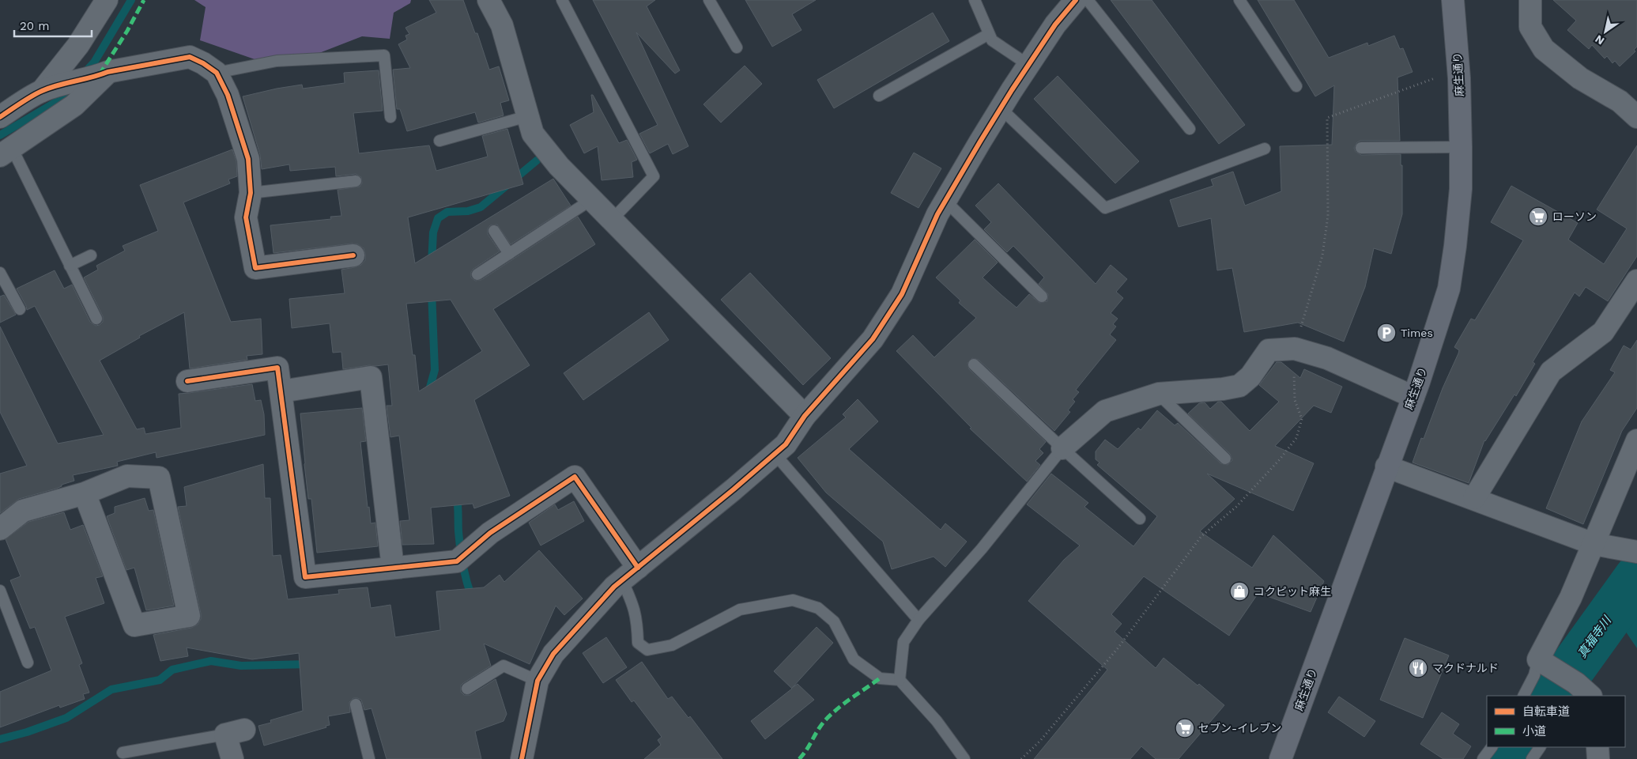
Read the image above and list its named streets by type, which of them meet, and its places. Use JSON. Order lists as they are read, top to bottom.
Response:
{
  "streets": {
    "main road": ["麻生通り"]
  },
  "water": ["真福寺川"],
  "places": {
    "supermarket": ["ローソン", "セブン-イレブン"],
    "parking": ["Times"],
    "shop": ["コクピット麻生"],
    "restaurant": ["マクドナルド"]
  },
  "legend": ["自転車道", "小道"],
  "scale_bar": "20 m",
  "north": "bottom left"
}
